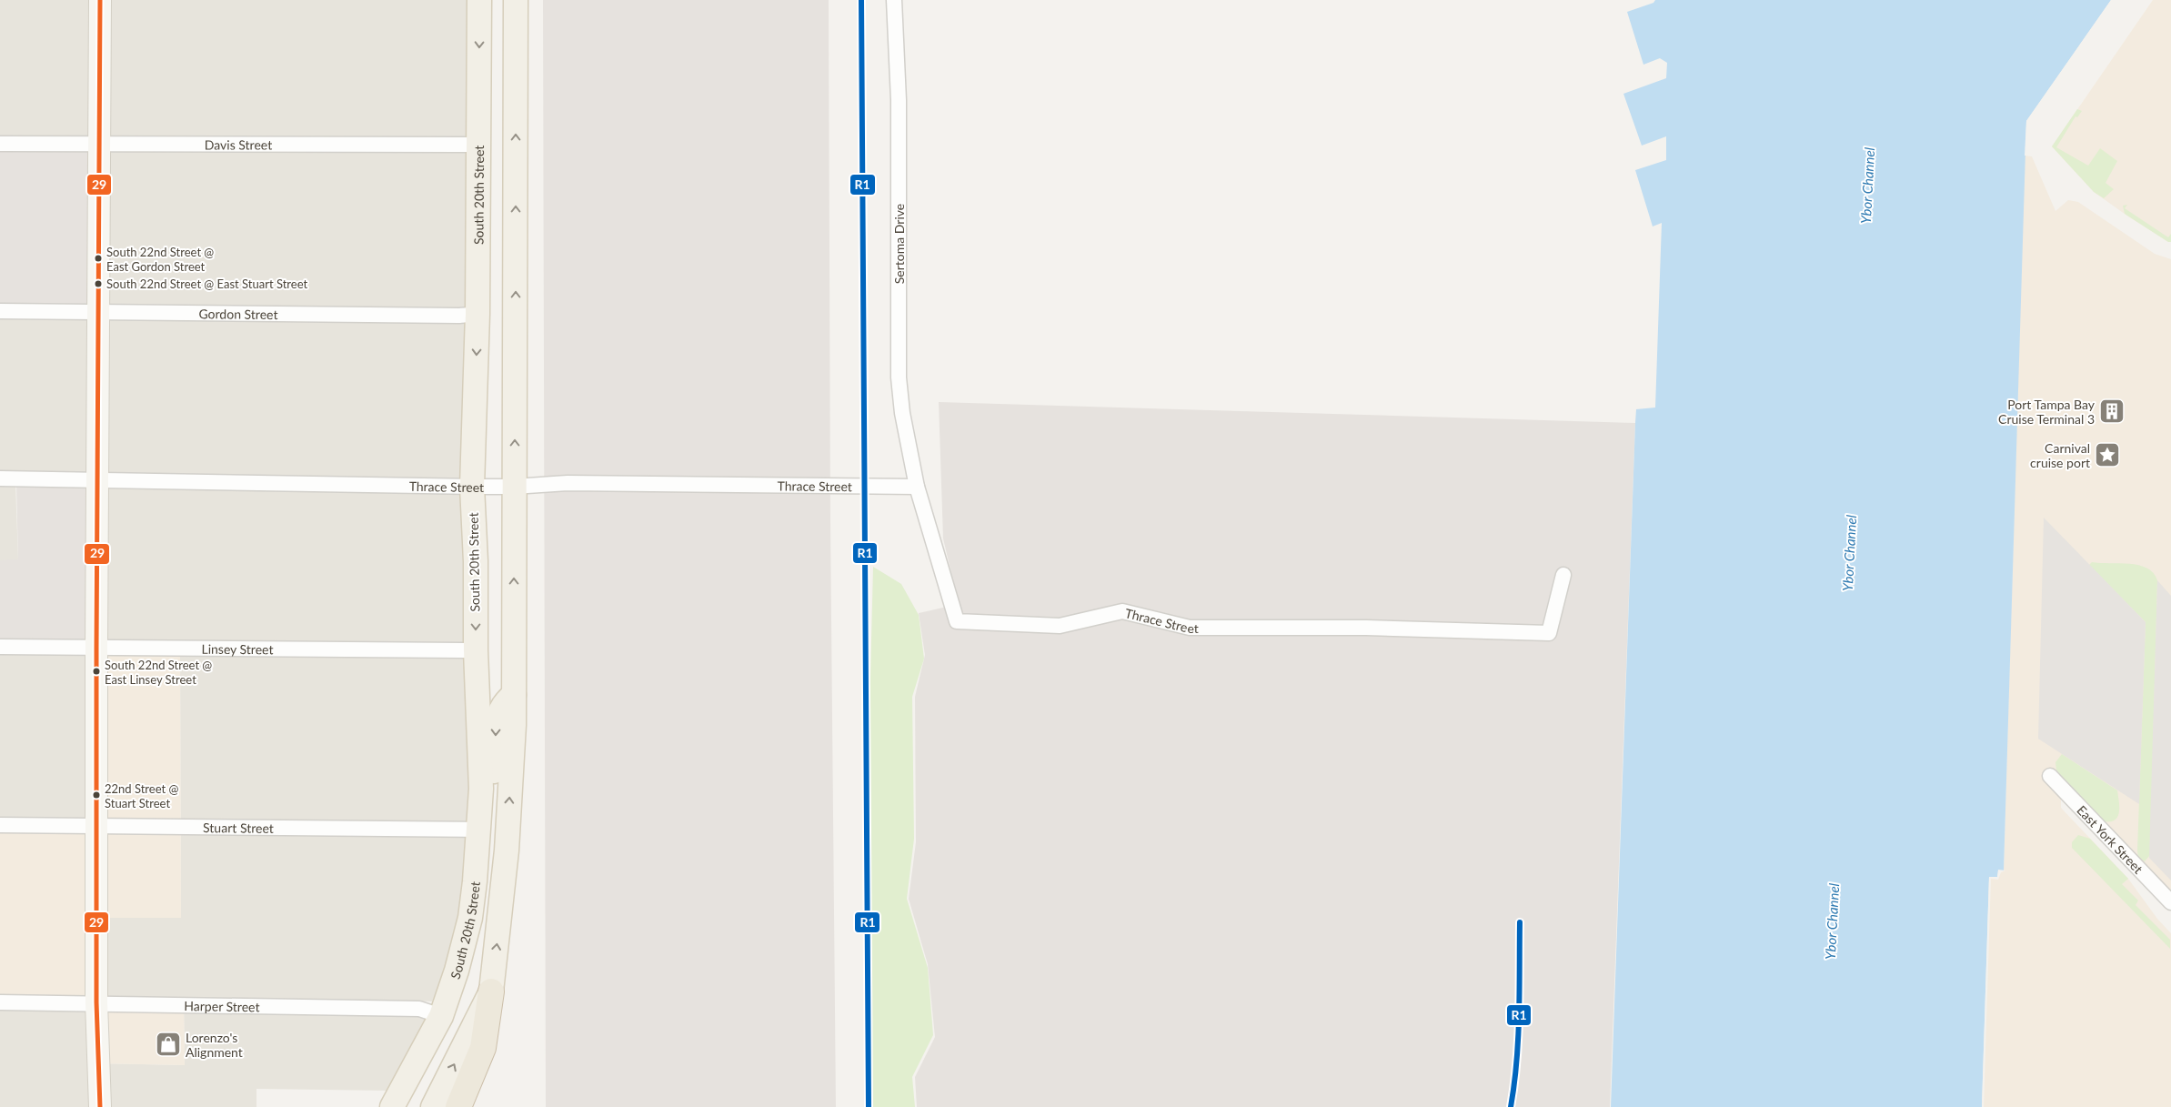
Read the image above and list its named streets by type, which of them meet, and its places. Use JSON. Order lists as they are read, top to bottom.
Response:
{
  "streets": {
    "main road": ["South 20th Street"],
    "street": [
      "Davis Street",
      "Sertoma Drive",
      "Gordon Street",
      "Thrace Street",
      "Linsey Street",
      "Stuart Street",
      "East York Street",
      "Harper Street"
    ]
  },
  "crossings": [
    ["Davis Street", "South 20th Street"],
    ["South 20th Street", "Gordon Street"],
    ["South 20th Street", "Thrace Street"],
    ["South 20th Street", "Linsey Street"],
    ["South 20th Street", "Stuart Street"],
    ["South 20th Street", "Harper Street"],
    ["Sertoma Drive", "Thrace Street"]
  ],
  "water": ["Ybor Channel"],
  "places": {
    "other": [
      "South 22nd Street @ East Gordon Street",
      "South 22nd Street @ East Stuart Street",
      "South 22nd Street @ East Linsey Street",
      "22nd Street @ Stuart Street"
    ],
    "building": ["Port Tampa Bay Cruise Terminal 3"],
    "place": ["Carnival cruise port"],
    "shop": ["Lorenzo's Alignment"]
  },
  "lines": ["transit line R1", "transit line 29"]
}
